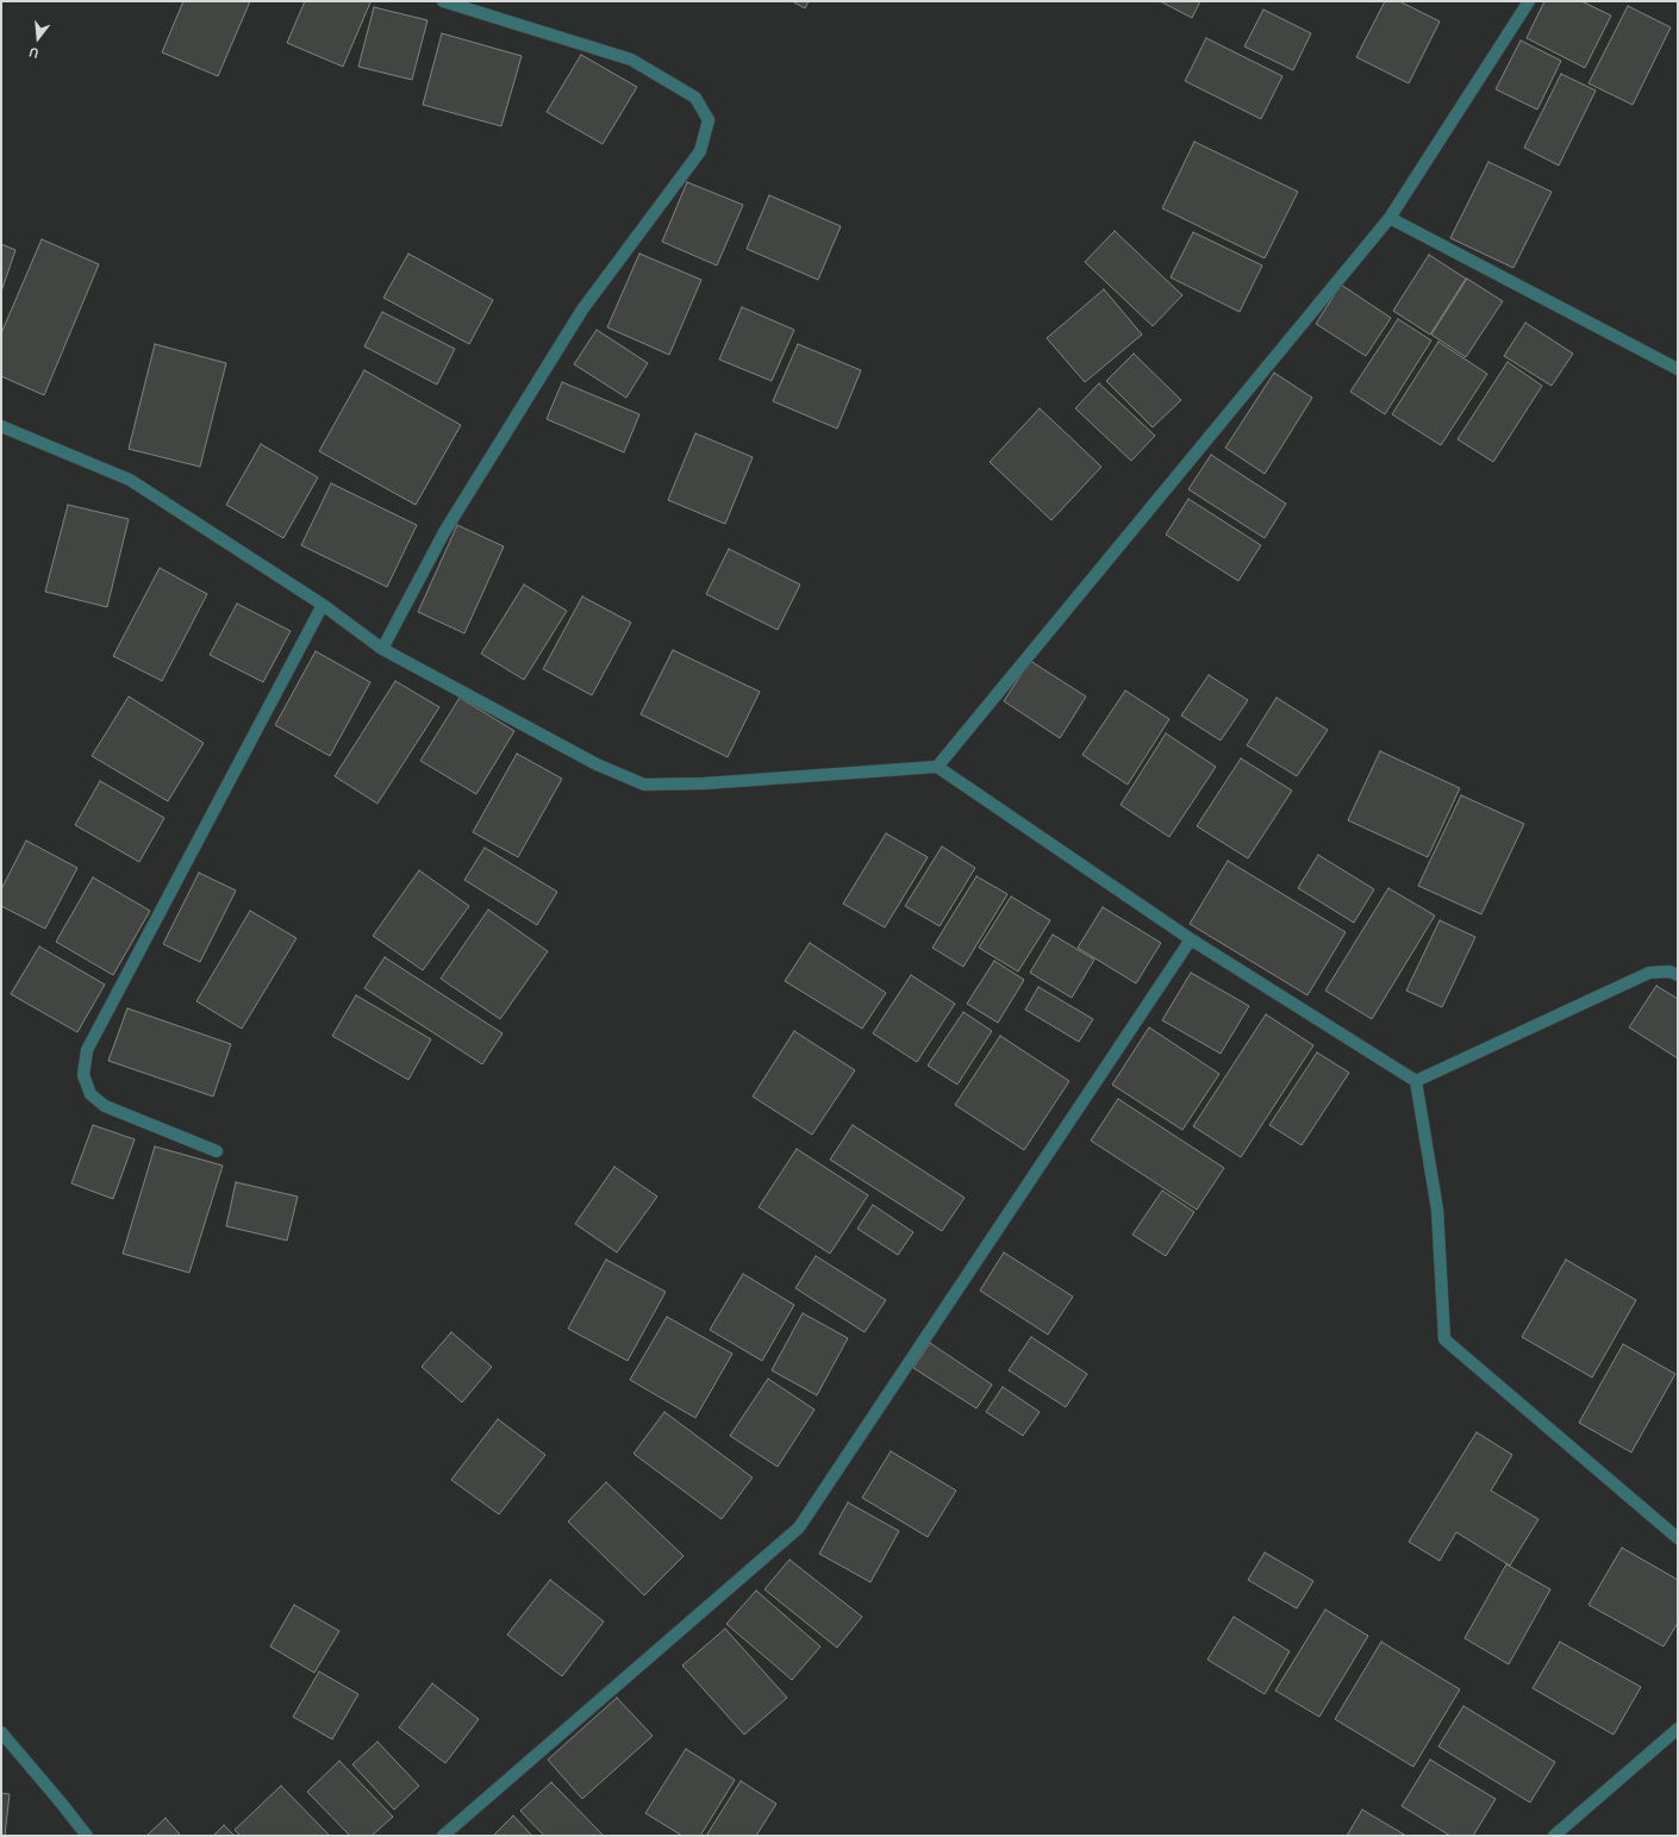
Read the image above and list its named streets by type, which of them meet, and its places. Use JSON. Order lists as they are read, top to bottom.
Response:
{
  "north": "bottom"
}
